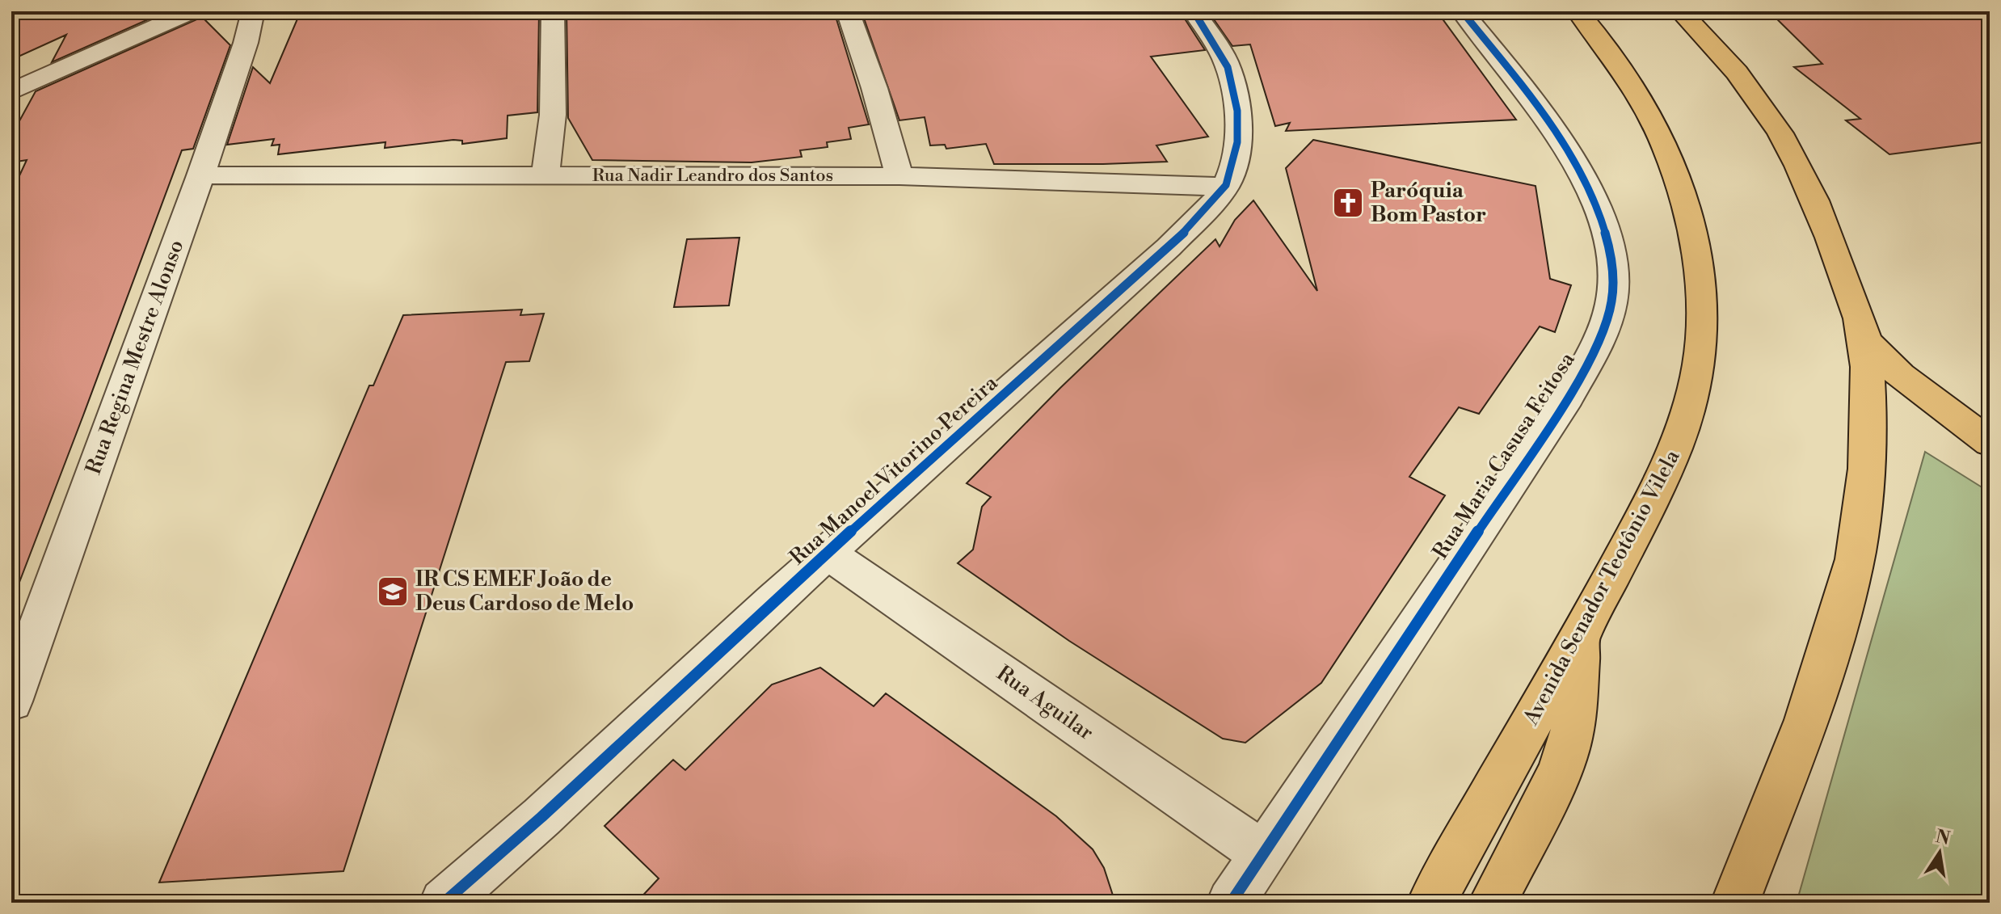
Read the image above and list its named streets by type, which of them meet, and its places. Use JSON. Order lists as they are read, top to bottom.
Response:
{
  "streets": {
    "main road": ["Avenida Senador Teotônio Vilela"],
    "street": [
      "Rua Nadir Leandro dos Santos",
      "Rua Regina Mestre Alonso",
      "Rua Maria Casusa Feitosa",
      "Rua Manoel Vitorino Pereira",
      "Rua Aguilar"
    ]
  },
  "crossings": [
    ["Rua Nadir Leandro dos Santos", "Rua Regina Mestre Alonso"],
    ["Rua Nadir Leandro dos Santos", "Rua Manoel Vitorino Pereira"],
    ["Rua Maria Casusa Feitosa", "Rua Aguilar"],
    ["Rua Manoel Vitorino Pereira", "Rua Aguilar"]
  ],
  "places": {
    "church": ["Paróquia Bom Pastor"],
    "school or university": ["IR CS EMEF João de Deus Cardoso de Melo"]
  },
  "north": "top"
}
